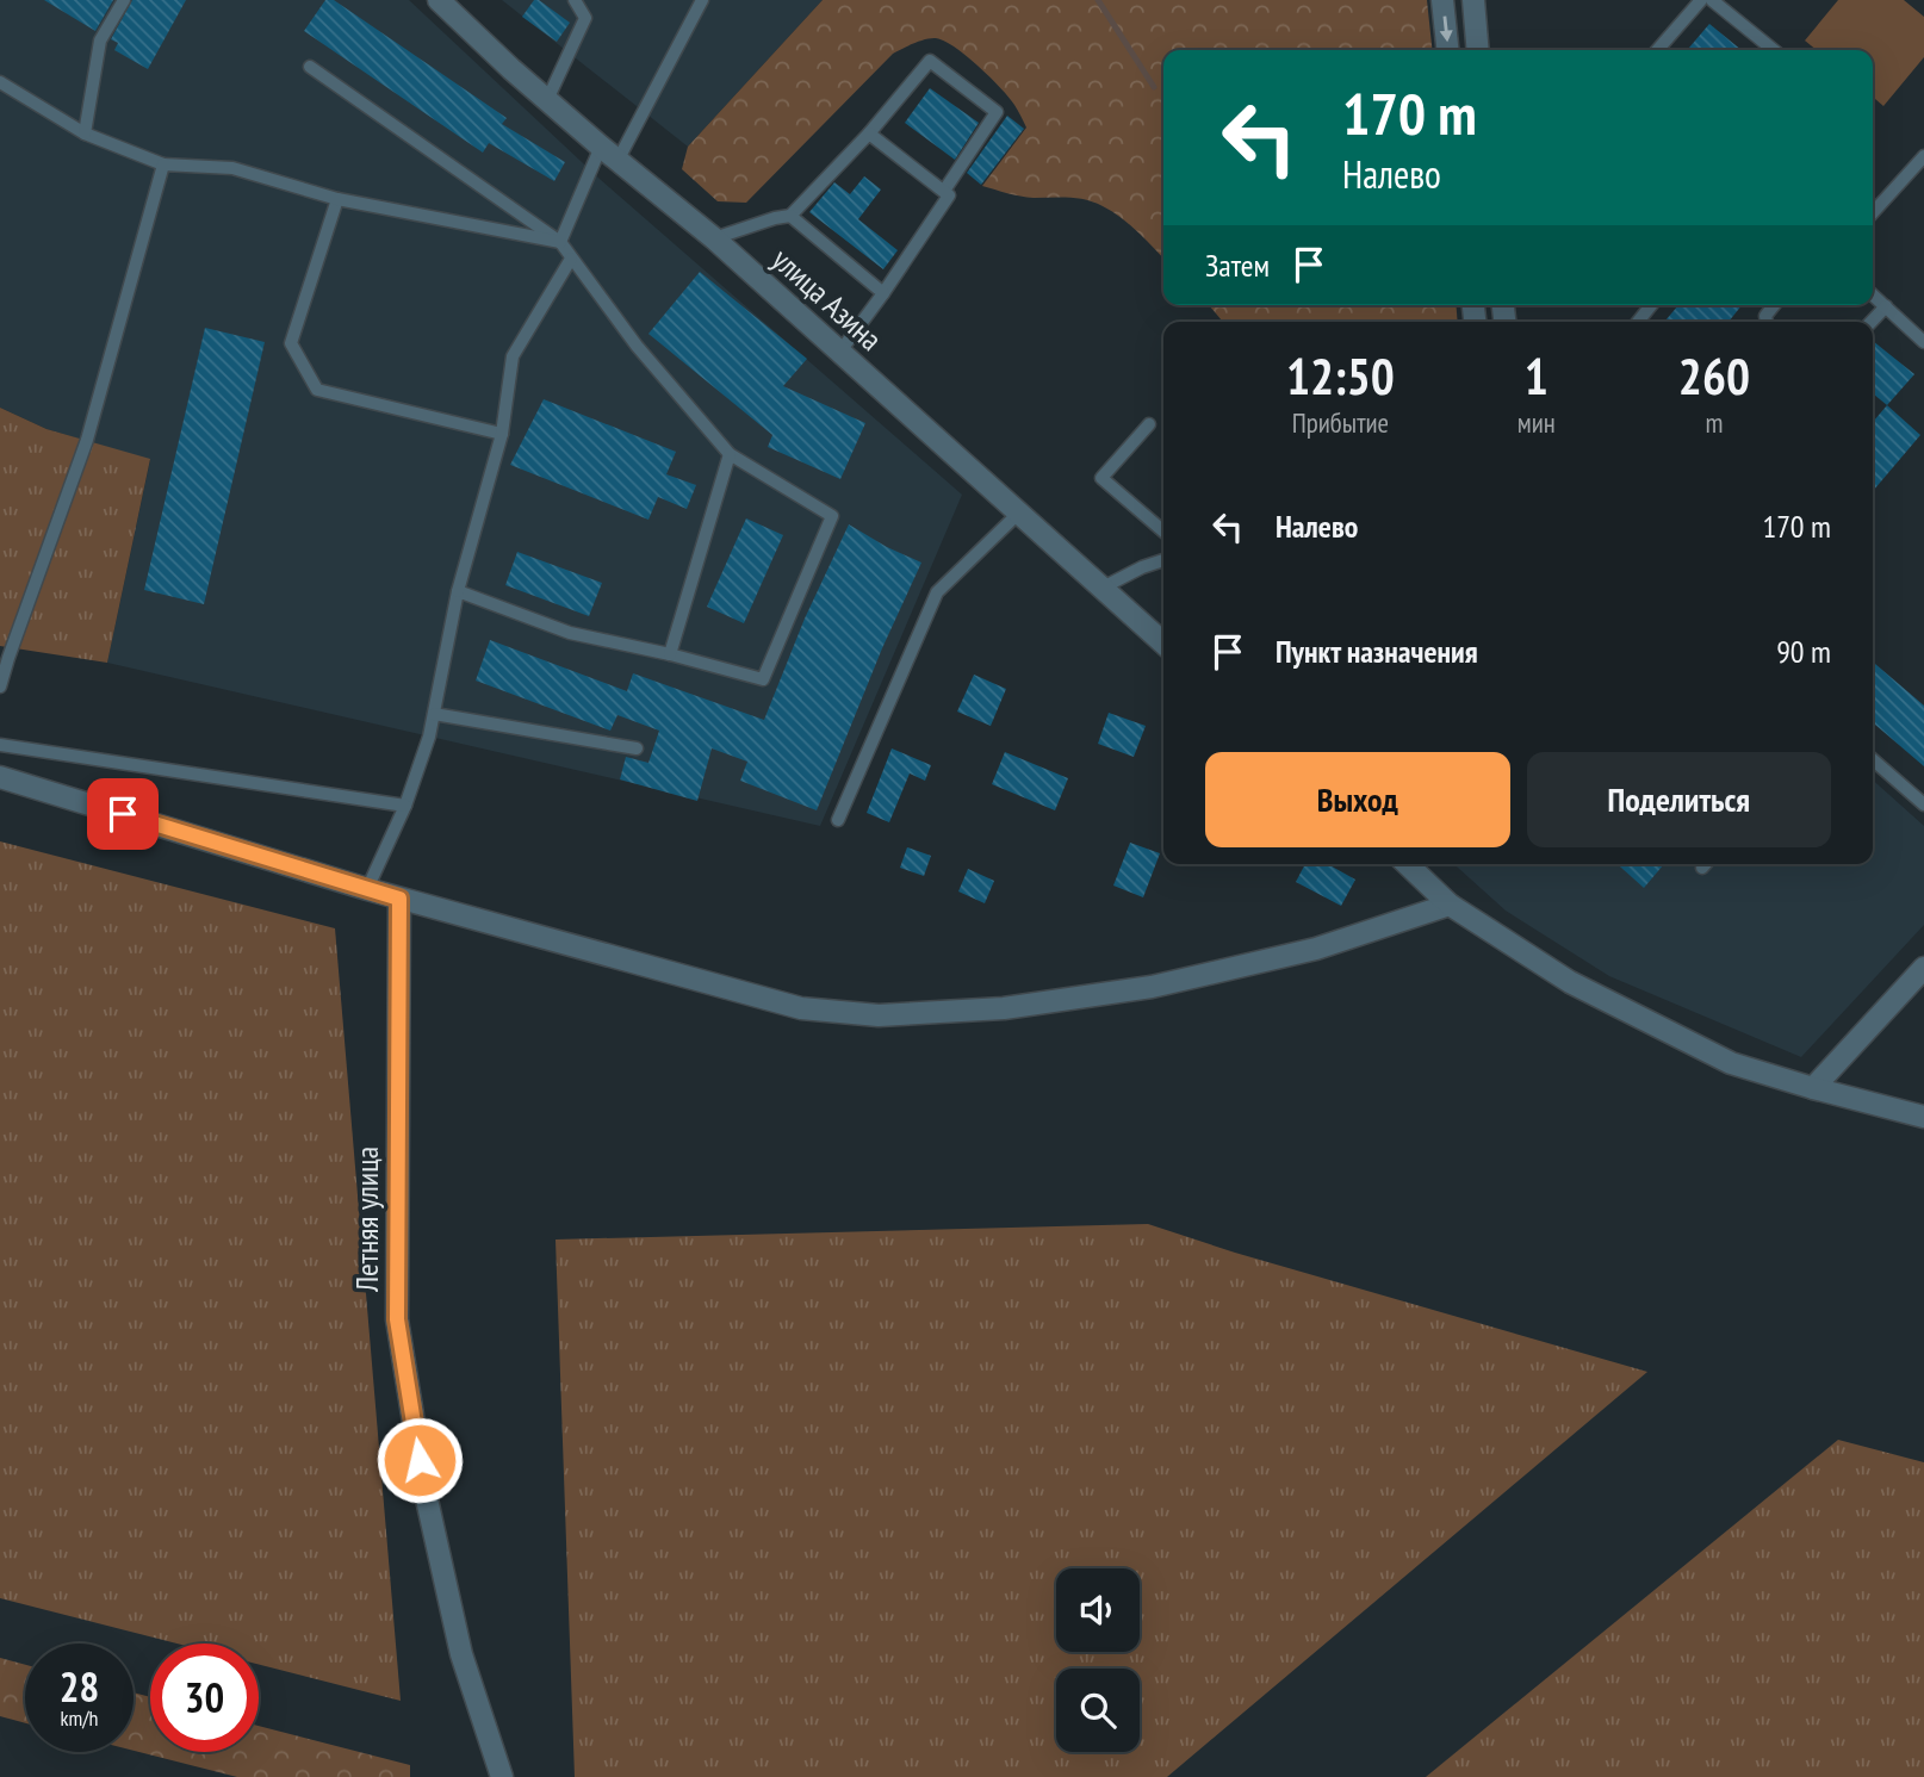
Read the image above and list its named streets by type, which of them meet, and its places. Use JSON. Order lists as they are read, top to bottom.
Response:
{
  "streets": {
    "street": ["улица Азина", "Летняя улица"]
  },
  "page": {
    "turn": ["170 m", "Налево"],
    "then": "Затем",
    "eta": [
      "12:50",
      "Прибытие",
      "1",
      "мин",
      "260",
      "m"
    ],
    "list": [
      {
        "name": "Налево",
        "value": "170 m"
      },
      {
        "name": "Пункт назначения",
        "value": "90 m"
      }
    ],
    "buttons": ["Выход", "Поделиться"],
    "speed": "28 km/h",
    "limit": "30"
  }
}
